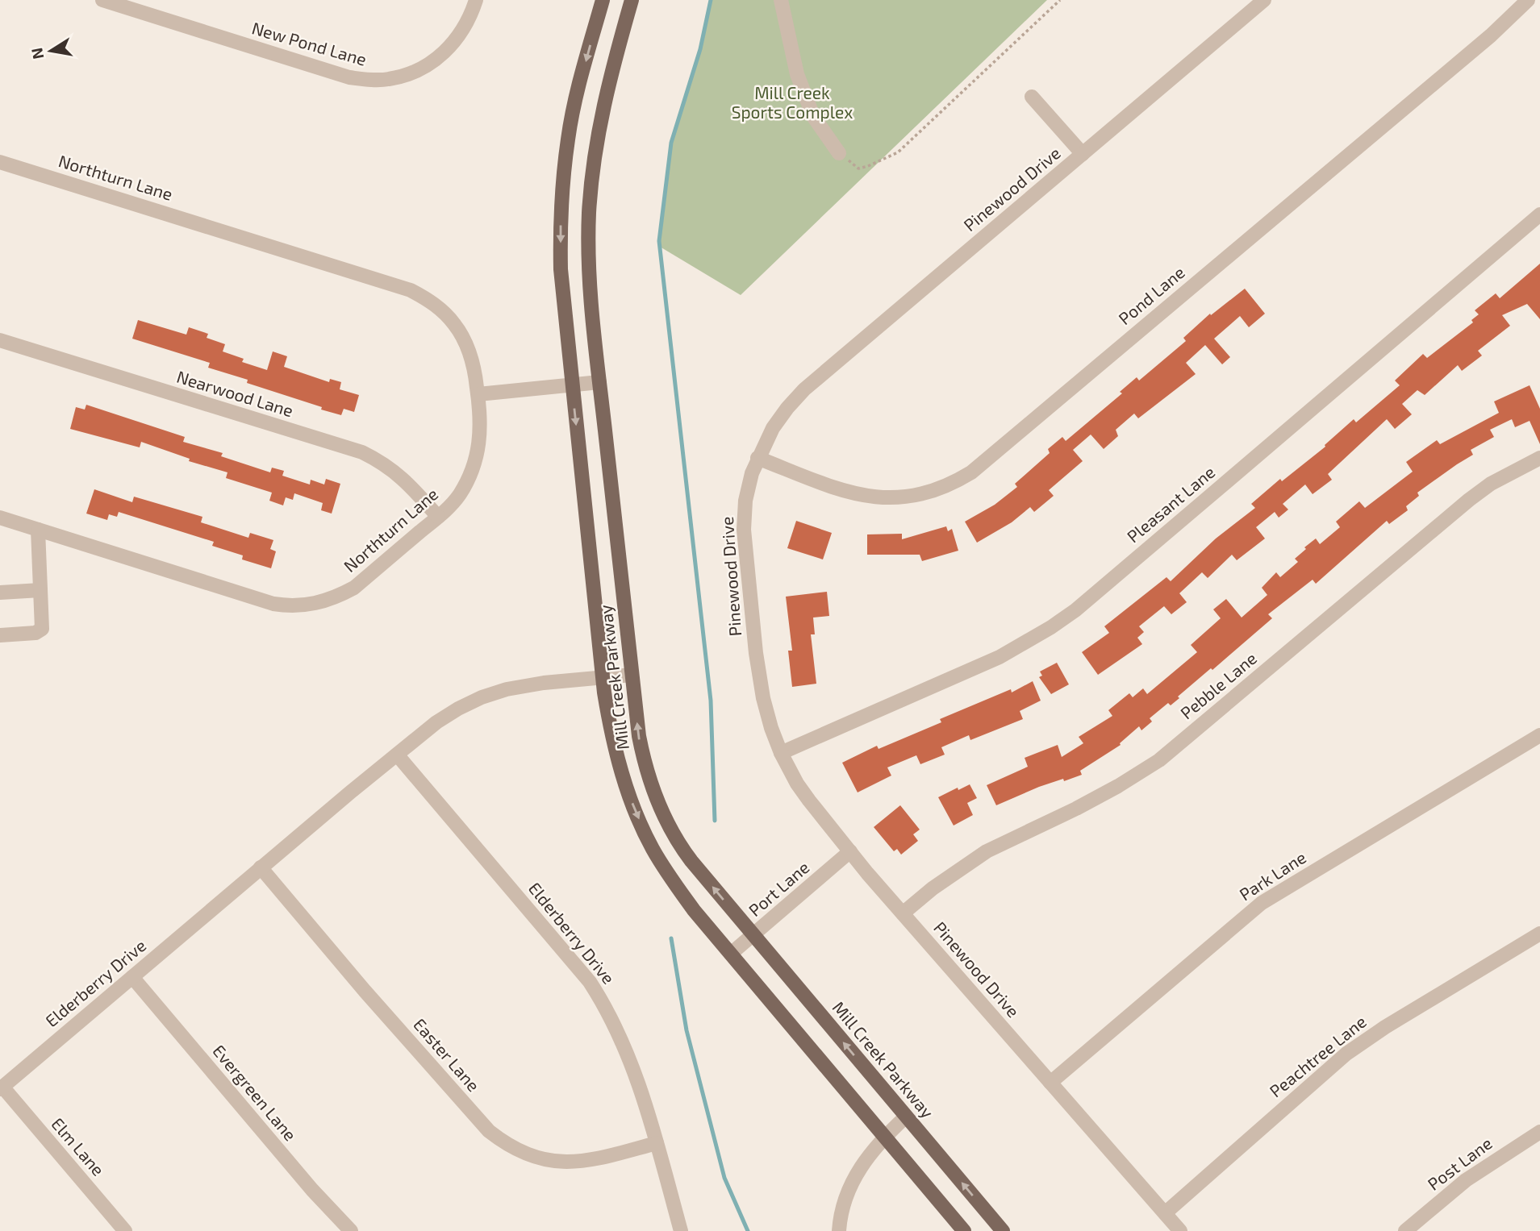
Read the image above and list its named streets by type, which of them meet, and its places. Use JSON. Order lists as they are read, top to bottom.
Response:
{
  "streets": {
    "main road": ["Mill Creek Parkway"],
    "street": [
      "New Pond Lane",
      "Northturn Lane",
      "Pinewood Drive",
      "Pond Lane",
      "Nearwood Lane",
      "Pleasant Lane",
      "Pebble Lane",
      "Park Lane",
      "Port Lane",
      "Elderberry Drive",
      "Easter Lane",
      "Peachtree Lane",
      "Evergreen Lane",
      "Elm Lane",
      "Post Lane"
    ]
  },
  "crossings": [
    ["Northturn Lane", "Nearwood Lane"],
    ["Pinewood Drive", "Pond Lane"],
    ["Pinewood Drive", "Pleasant Lane"],
    ["Pinewood Drive", "Pebble Lane"],
    ["Pinewood Drive", "Park Lane"],
    ["Pinewood Drive", "Port Lane"],
    ["Pinewood Drive", "Peachtree Lane"],
    ["Mill Creek Parkway", "Port Lane"],
    ["Mill Creek Parkway", "Elderberry Drive"],
    ["Elderberry Drive", "Easter Lane"],
    ["Elderberry Drive", "Evergreen Lane"],
    ["Elderberry Drive", "Elm Lane"]
  ],
  "parks": ["Mill Creek Sports Complex"],
  "north": "left"
}
